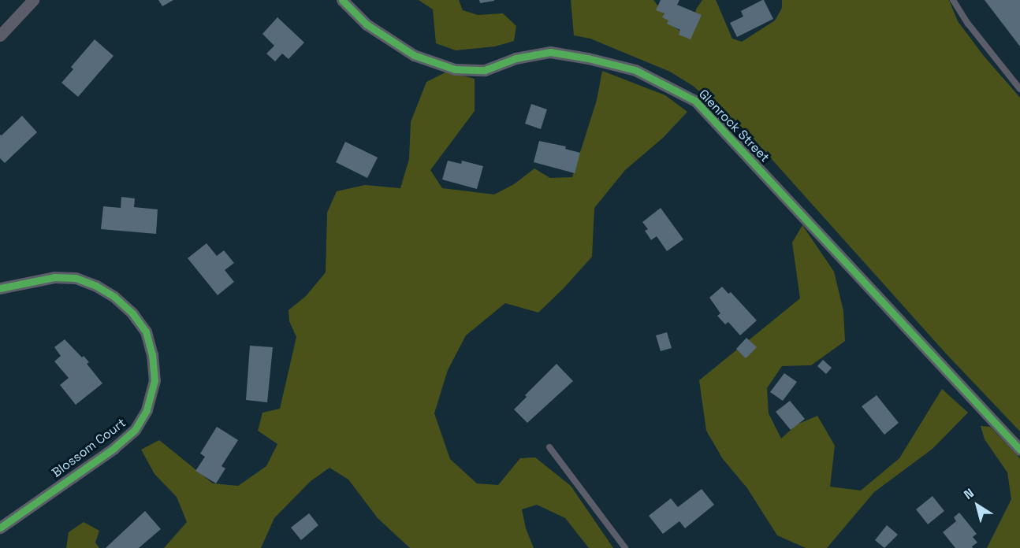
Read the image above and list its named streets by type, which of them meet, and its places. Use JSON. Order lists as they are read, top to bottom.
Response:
{
  "streets": {
    "street": ["Glenrock Street", "Blossom Court"]
  },
  "north": "top left"
}
